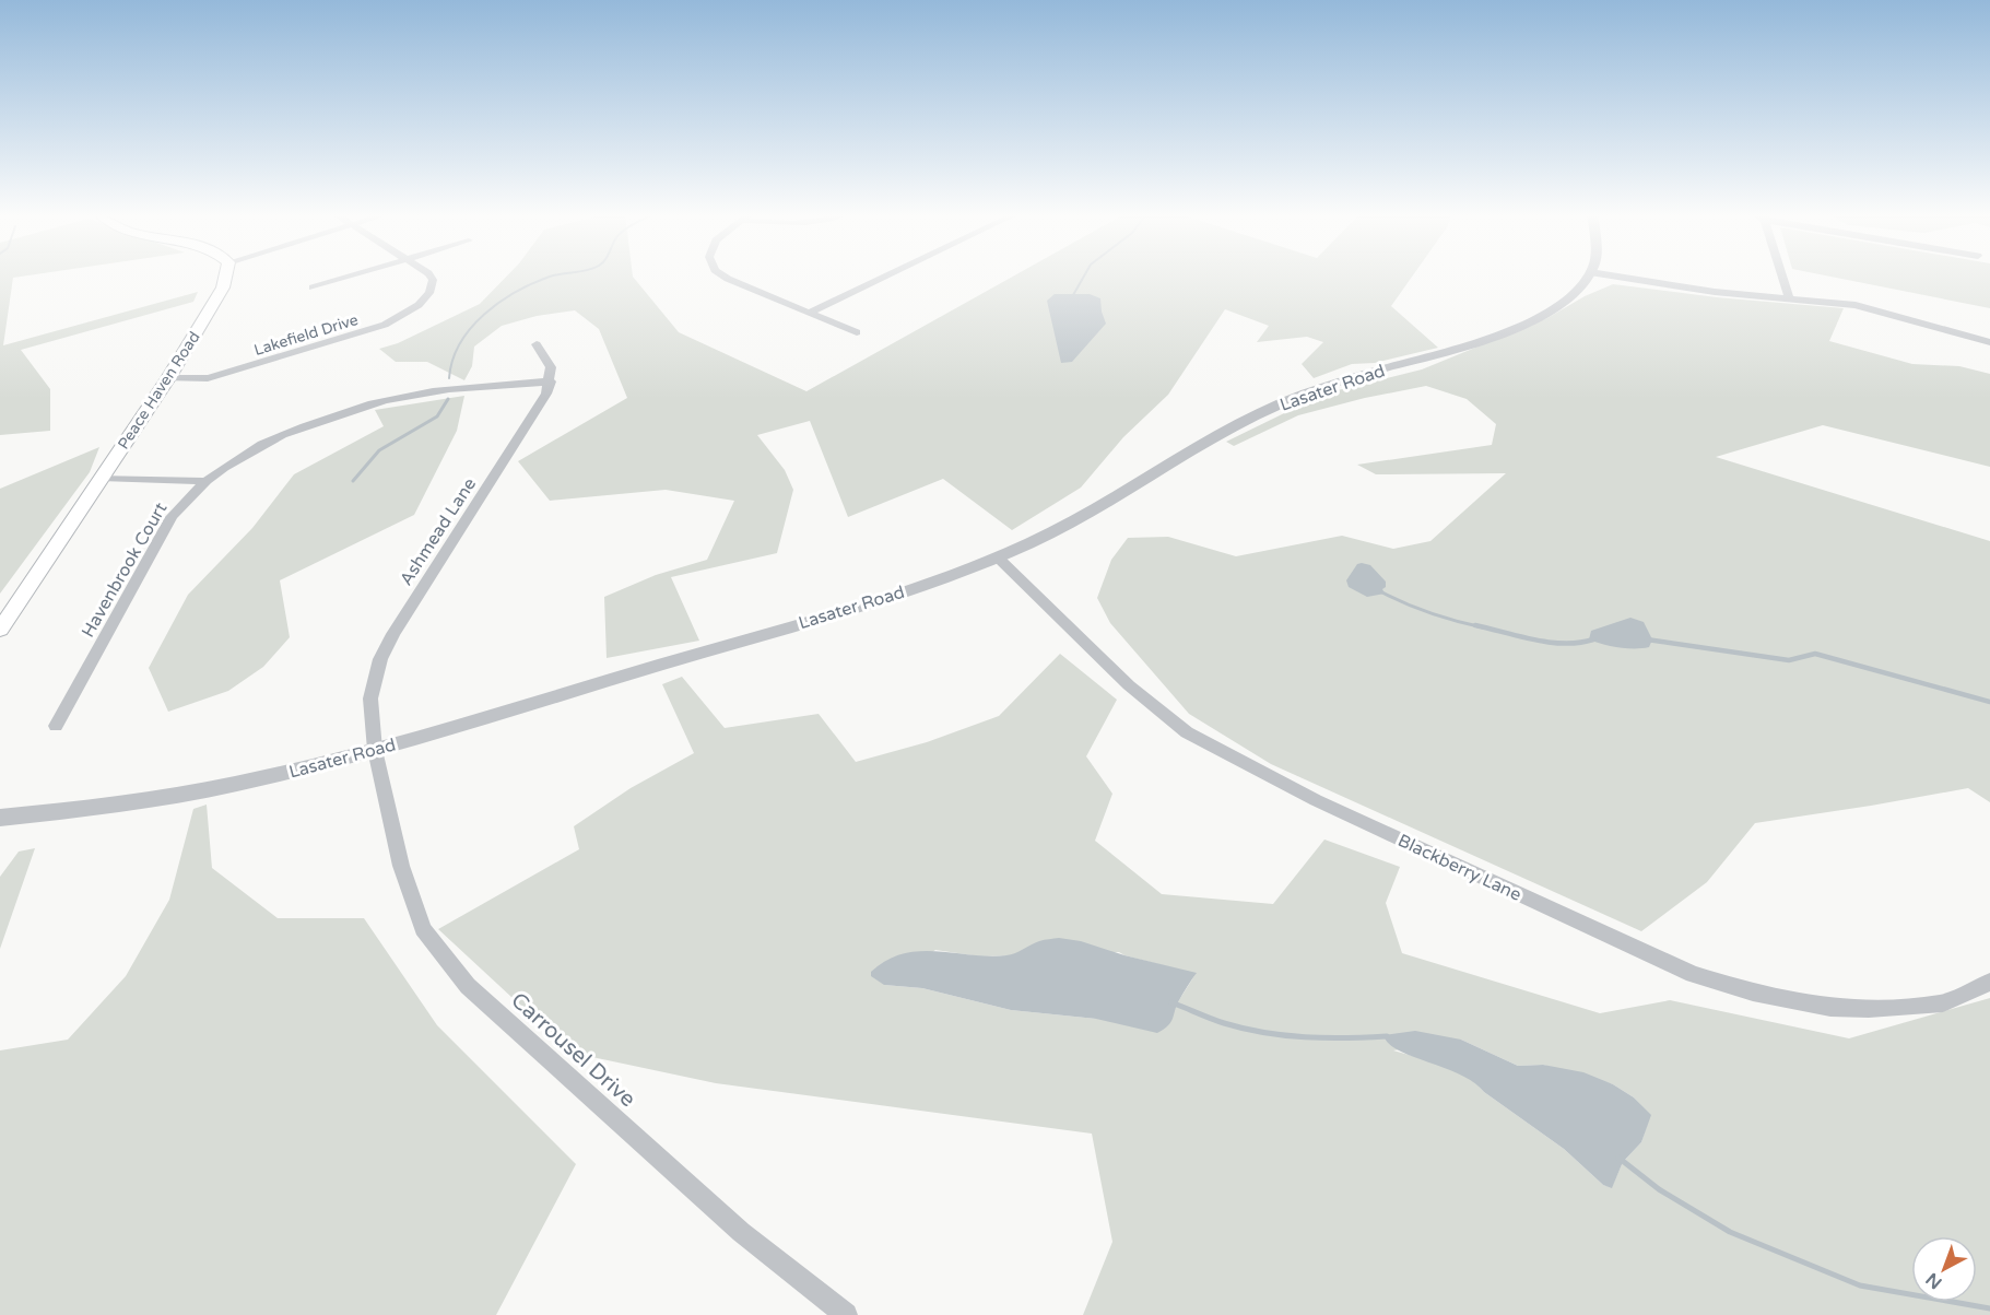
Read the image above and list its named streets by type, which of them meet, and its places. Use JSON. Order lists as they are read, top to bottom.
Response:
{
  "streets": {
    "main road": ["Peace Haven Road"],
    "street": [
      "Lakefield Drive",
      "Lasater Road",
      "Ashmead Lane",
      "Havenbrook Court",
      "Blackberry Lane",
      "Carrousel Drive"
    ]
  },
  "crossings": [
    ["Lakefield Drive", "Peace Haven Road"],
    ["Lasater Road", "Ashmead Lane"],
    ["Lasater Road", "Blackberry Lane"],
    ["Lasater Road", "Carrousel Drive"],
    ["Ashmead Lane", "Havenbrook Court"],
    ["Ashmead Lane", "Carrousel Drive"]
  ],
  "north": "bottom left"
}
